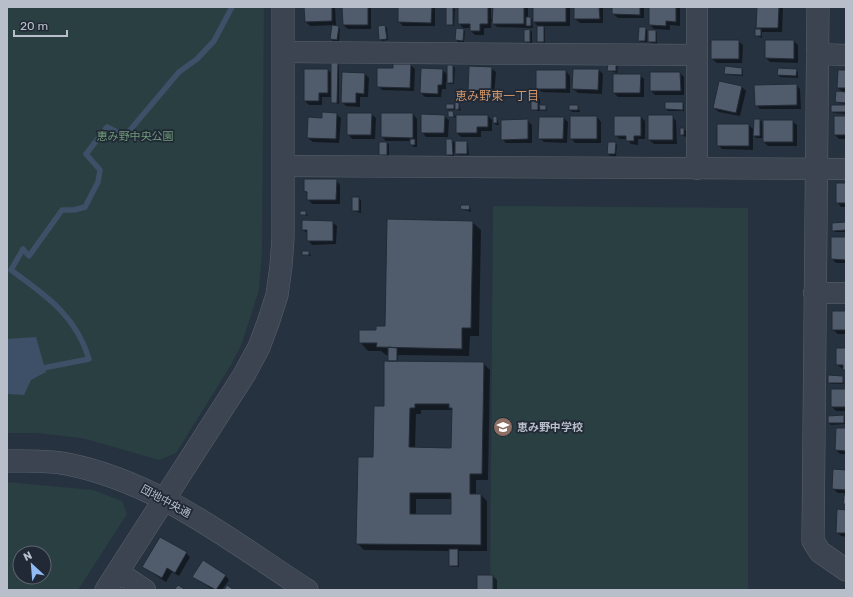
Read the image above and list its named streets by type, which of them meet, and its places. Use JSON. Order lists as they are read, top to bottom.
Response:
{
  "streets": {
    "street": ["団地中央通"]
  },
  "districts": ["恵み野東一丁目"],
  "parks": ["恵み野中央公園"],
  "places": {
    "school or university": ["恵み野中学校"]
  },
  "scale_bar": "20 m",
  "north": "top left"
}
